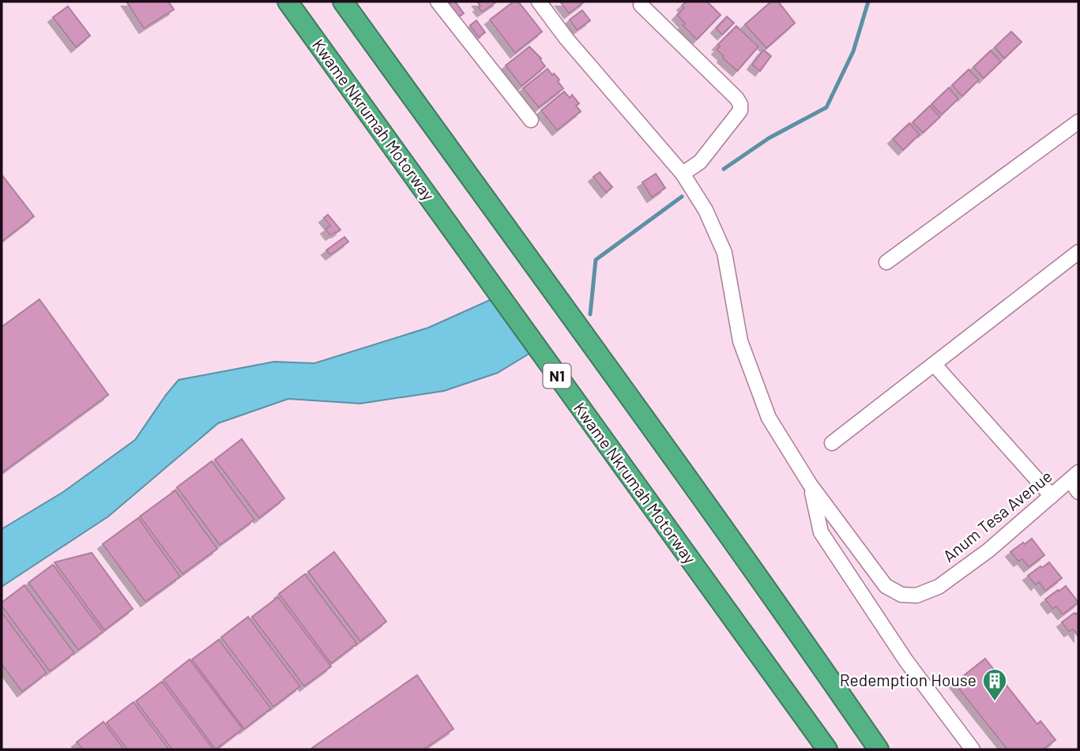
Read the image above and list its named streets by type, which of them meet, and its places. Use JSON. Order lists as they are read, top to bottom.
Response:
{
  "streets": {
    "highway": ["Kwame Nkrumah Motorway", "N1"],
    "street": ["Anum Tesa Avenue"]
  },
  "places": {
    "building": ["Redemption House"]
  }
}
